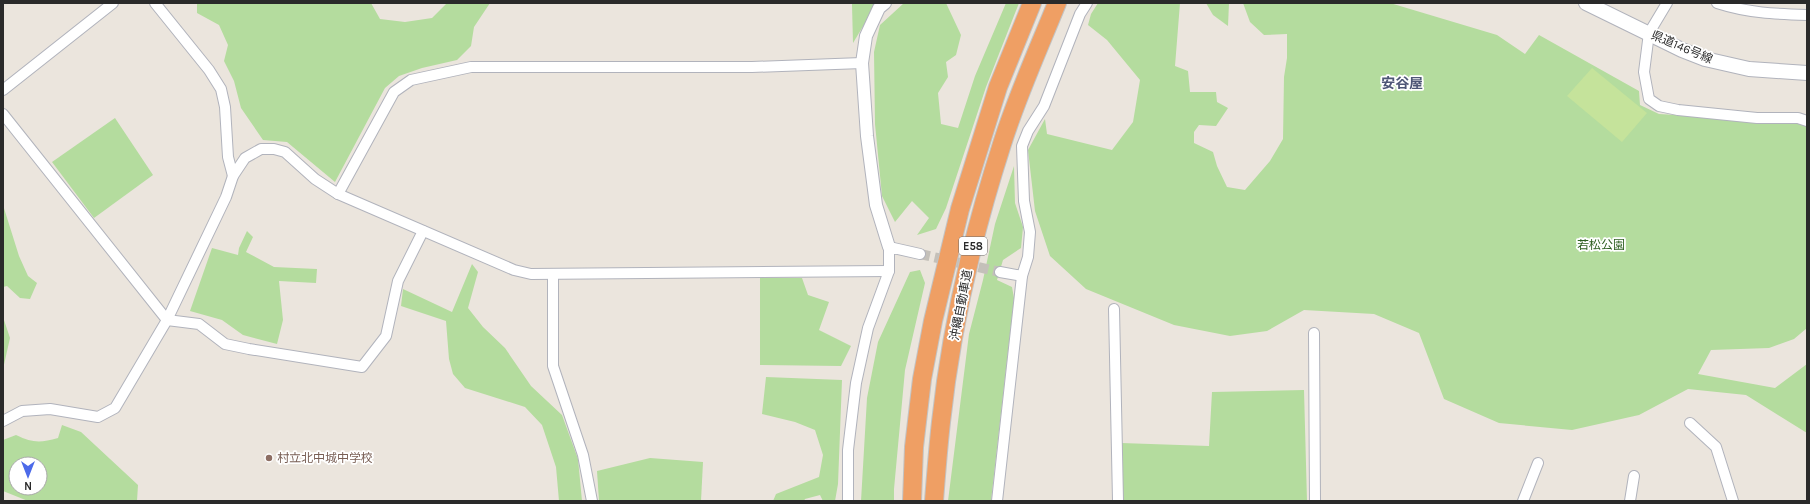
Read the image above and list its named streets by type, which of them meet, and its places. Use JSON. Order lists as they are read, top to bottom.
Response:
{
  "streets": {
    "highway": ["E58", "沖縄自動車道"],
    "main road": ["県道146号線"]
  },
  "districts": ["安谷屋"],
  "parks": ["若松公園"],
  "places": ["村立北中城中学校"],
  "north": "bottom"
}
